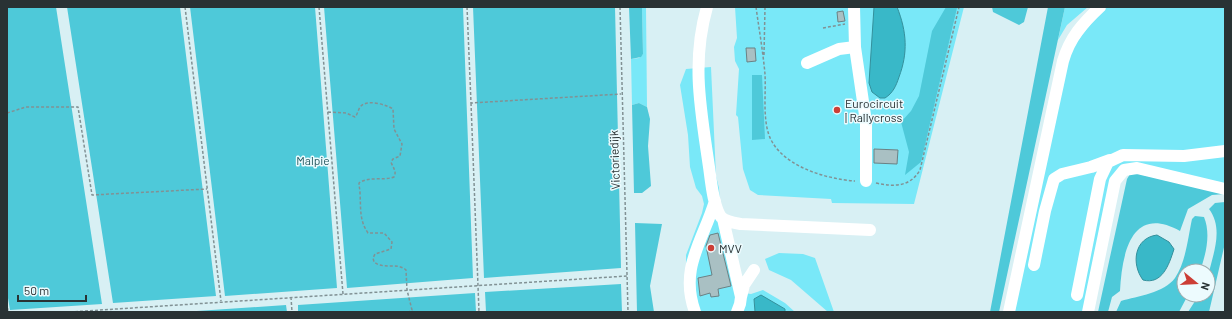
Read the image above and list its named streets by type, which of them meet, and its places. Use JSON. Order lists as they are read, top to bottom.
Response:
{
  "streets": {
    "path": ["Victoriedijk"]
  },
  "parks": ["Malpie"],
  "places": ["Eurocircuit | Rallycross", "MVV"],
  "scale_bar": "50 m",
  "north": "right"
}
